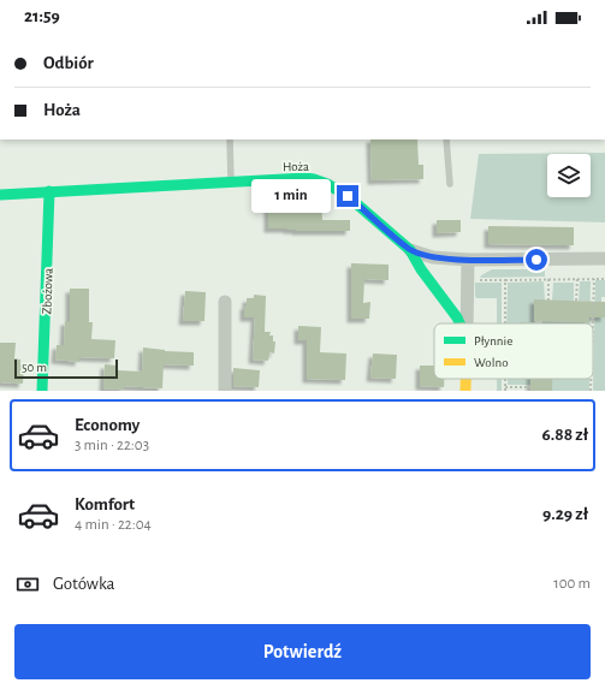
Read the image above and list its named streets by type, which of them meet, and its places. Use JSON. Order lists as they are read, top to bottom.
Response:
{
  "streets": {
    "street": ["Hoża", "Zbożowa"]
  },
  "crossings": [
    ["Hoża", "Zbożowa"]
  ],
  "legend": ["Płynnie", "Wolno"],
  "scale_bar": "50 m",
  "page": {
    "status": "21:59",
    "banner": ["Odbiór", "Hoża"],
    "bubble": "1 min",
    "scale": "50 m",
    "list": [
      {
        "name": "Economy",
        "note": "3 min · 22:03",
        "value": "6.88 zł"
      },
      {
        "name": "Komfort",
        "note": "4 min · 22:04",
        "value": "9.29 zł"
      }
    ],
    "pay": ["Gotówka", "100 m"],
    "buttons": "Potwierdź"
  }
}
